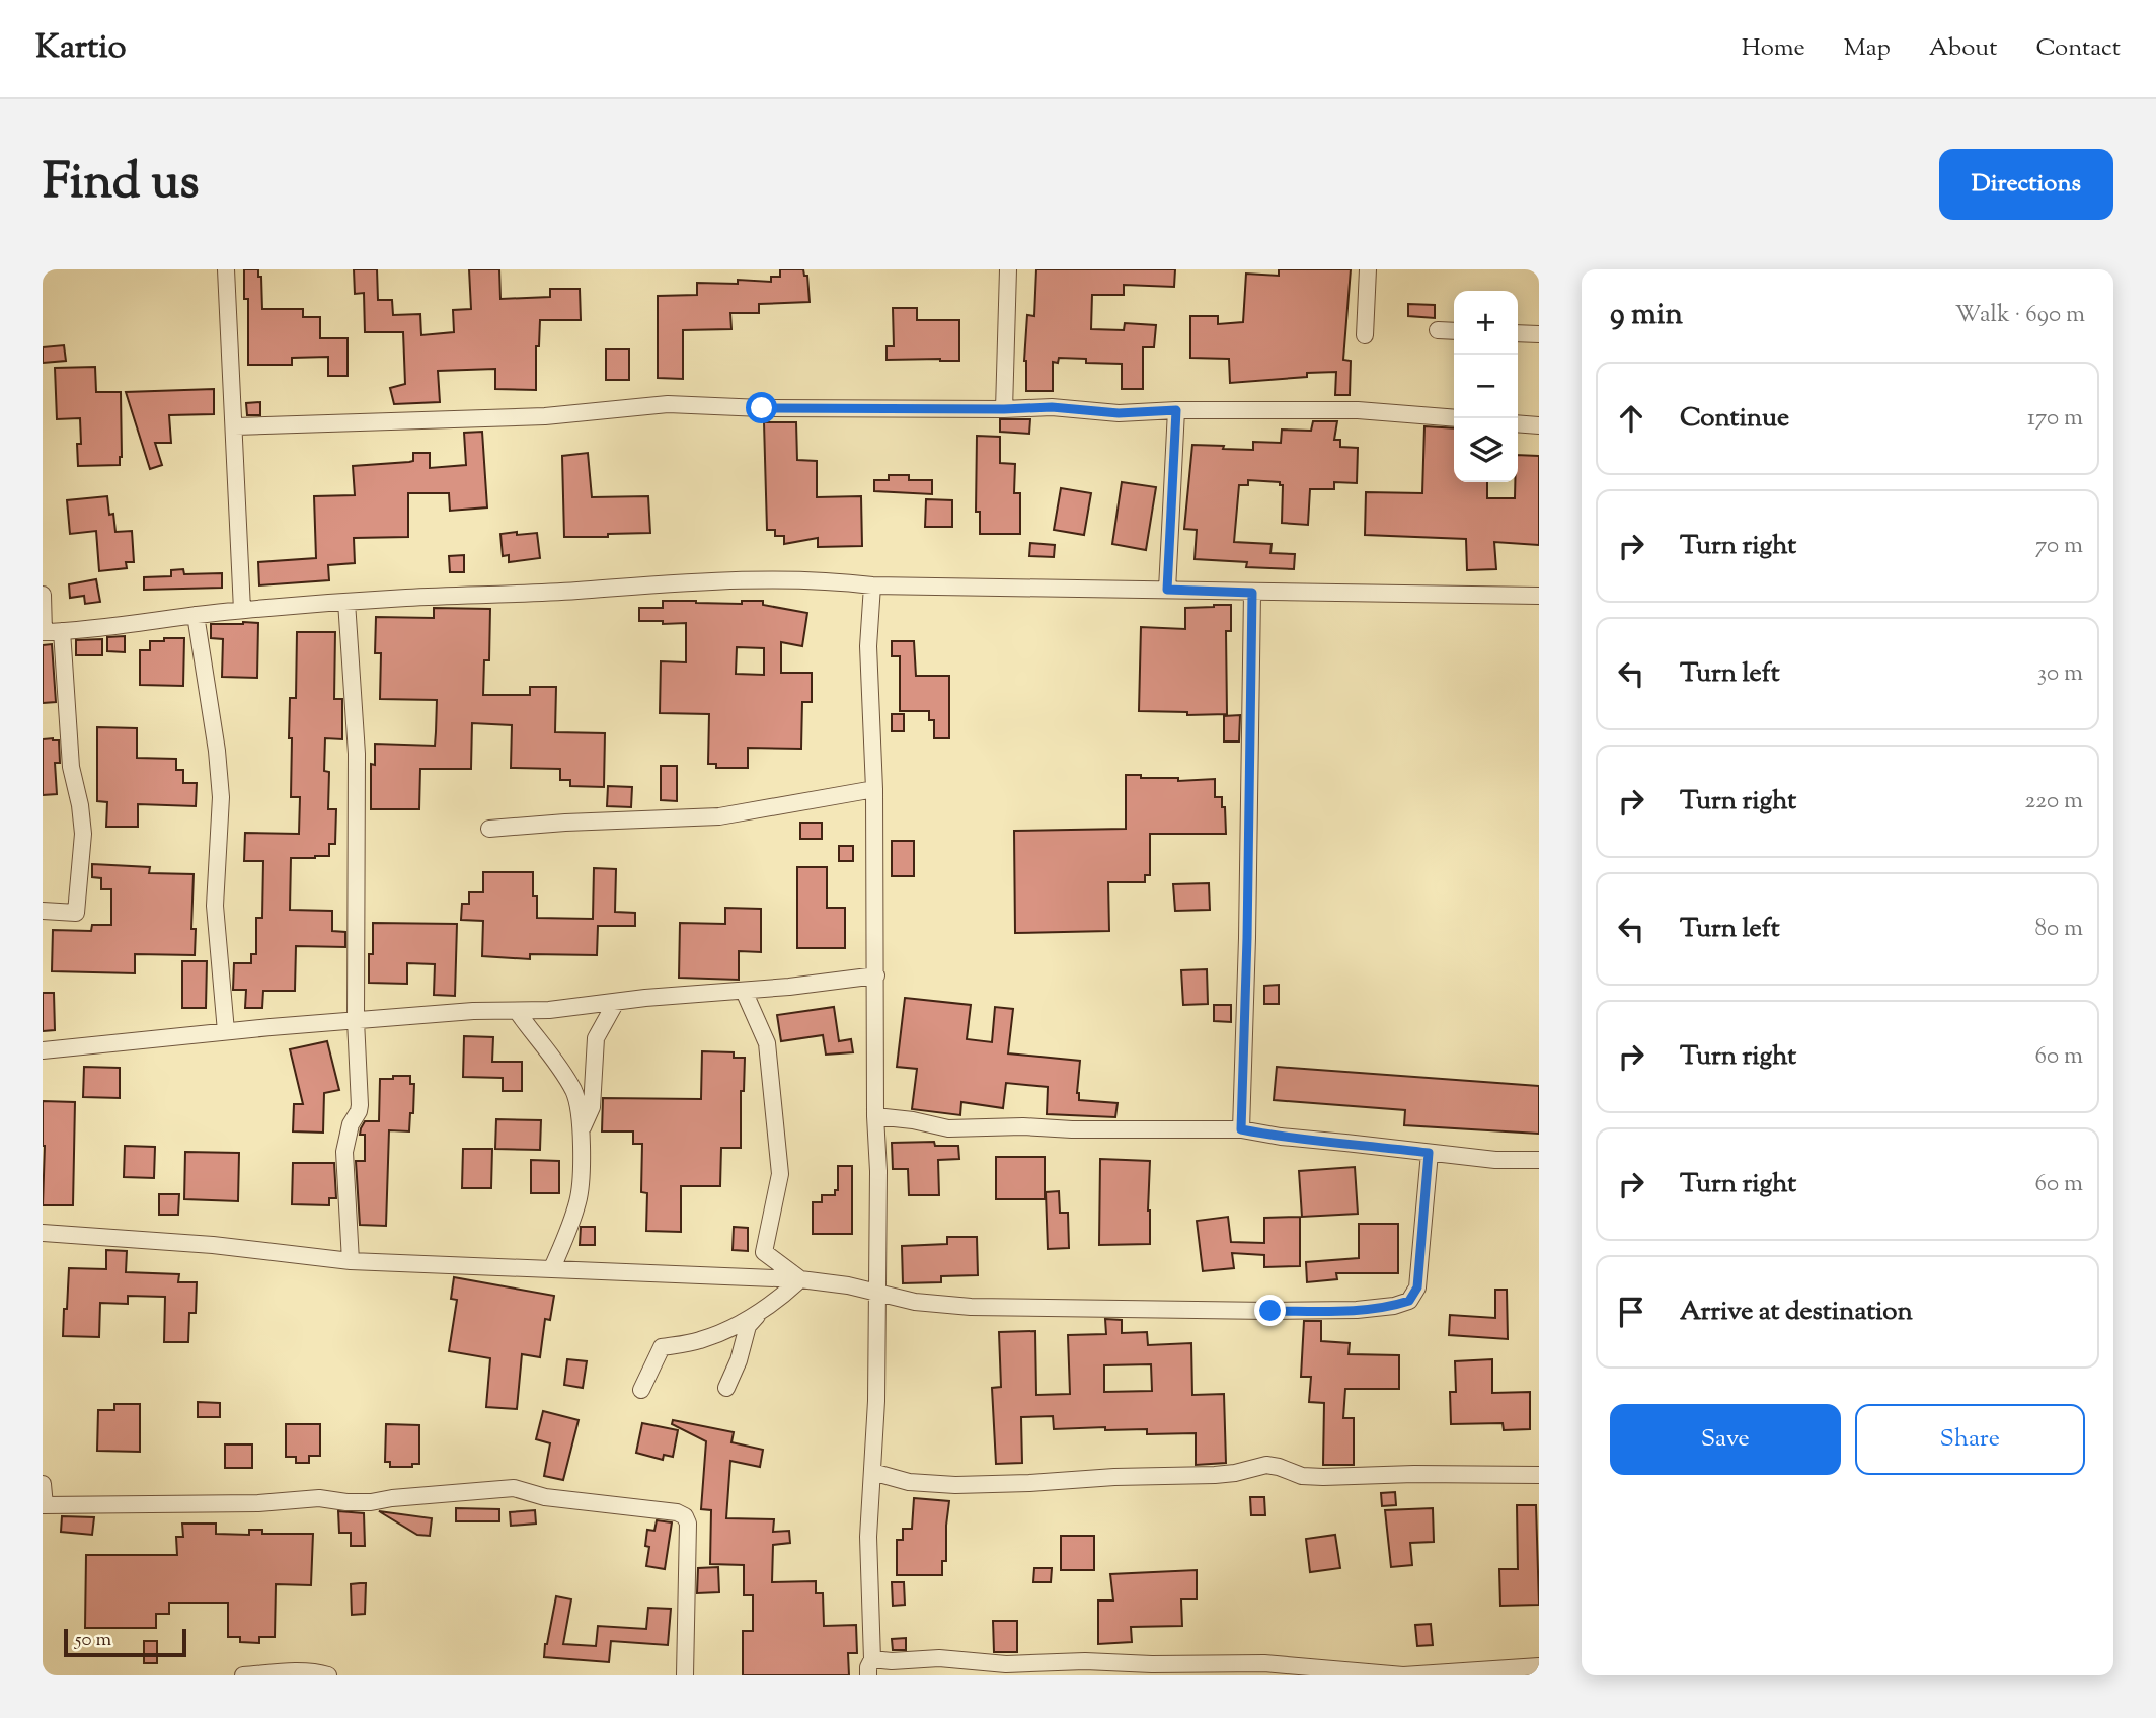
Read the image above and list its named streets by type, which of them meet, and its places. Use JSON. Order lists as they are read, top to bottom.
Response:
{
  "scale_bar": "50 m",
  "page": {
    "header": "Kartio",
    "nav": [
      "Home",
      "Map",
      "About",
      "Contact"
    ],
    "title": "Find us",
    "buttons": [
      "Directions",
      ["Save", "Share"]
    ],
    "heading": ["9 min", "Walk · 690 m"],
    "map_buttons": ["+", "−"],
    "list": [
      ["Continue", "170 m"],
      ["Turn right", "70 m"],
      ["Turn left", "30 m"],
      ["Turn right", "220 m"],
      ["Turn left", "80 m"],
      ["Turn right", "60 m"],
      ["Turn right", "60 m"],
      "Arrive at destination"
    ],
    "scale": "50 m"
  }
}
